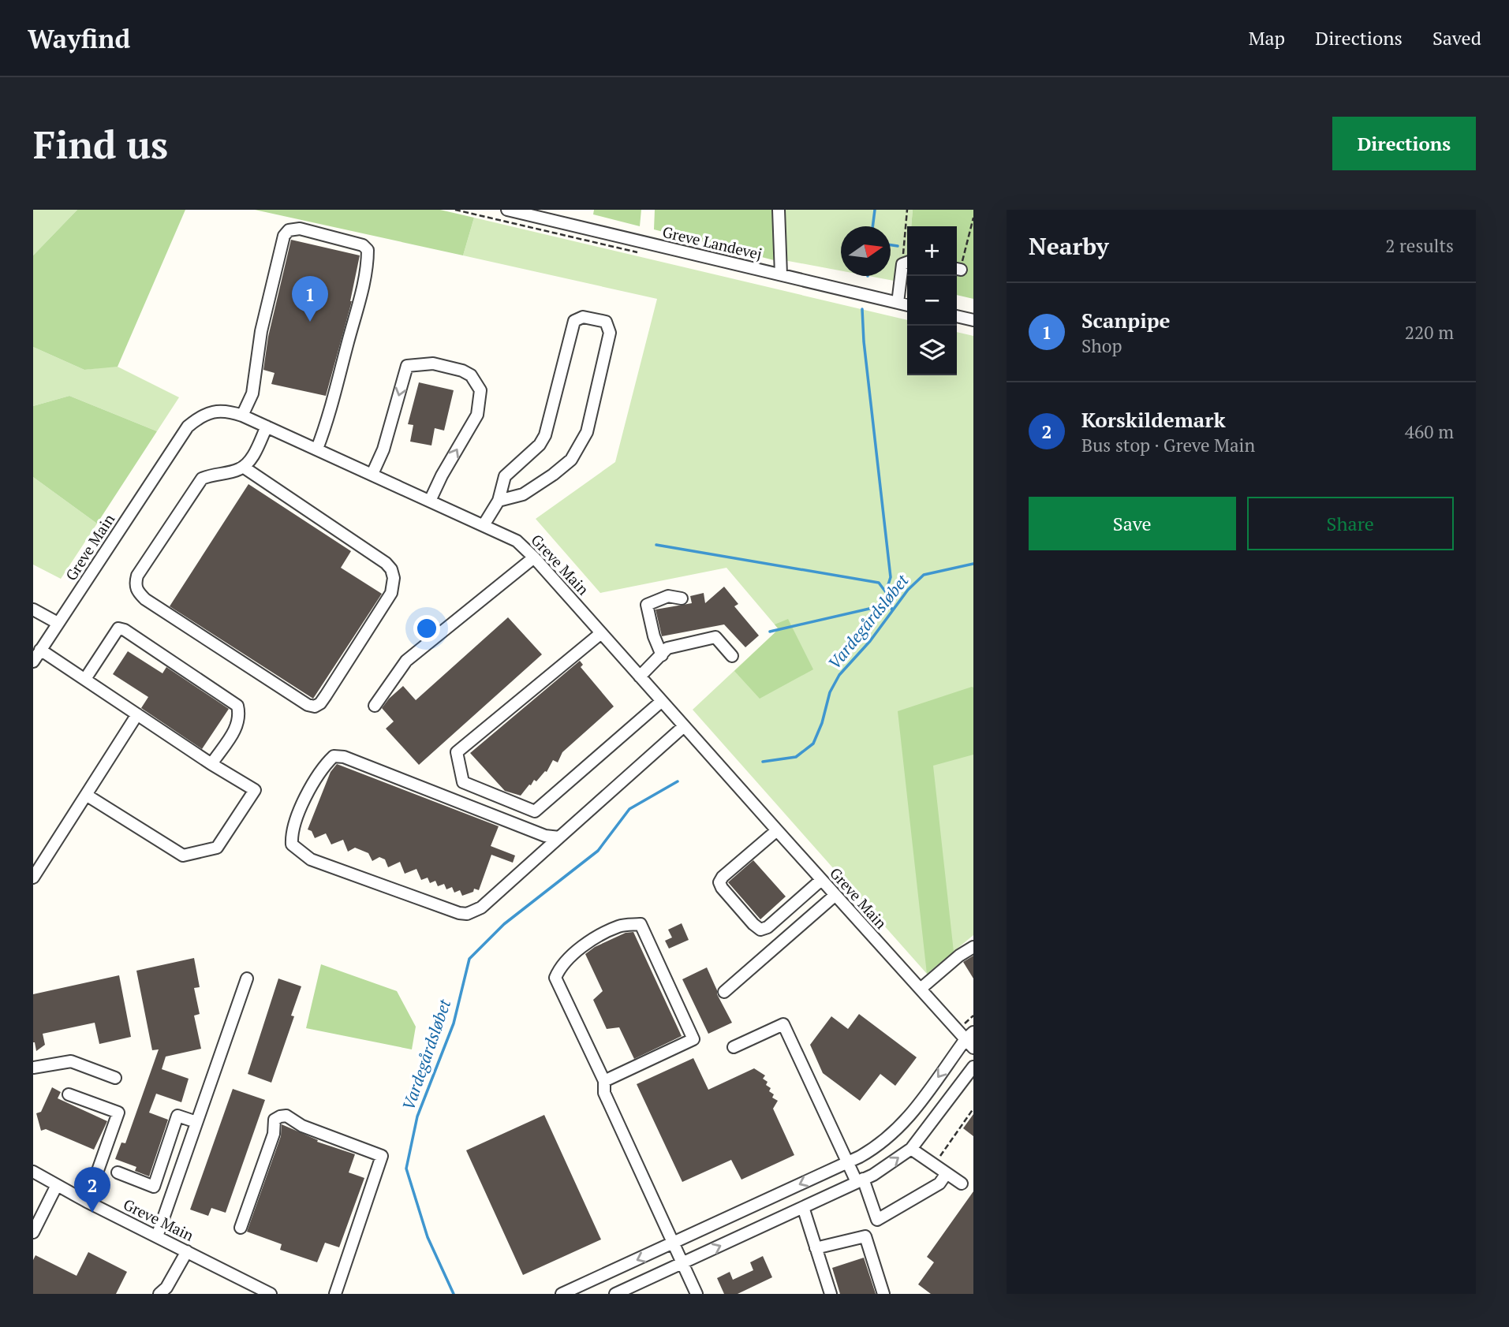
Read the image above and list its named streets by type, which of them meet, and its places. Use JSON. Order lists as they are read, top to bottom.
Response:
{
  "streets": {
    "street": ["Greve Landevej", "Greve Main"]
  },
  "water": ["Vardegårdsløbet"],
  "north": "right",
  "page": {
    "header": "Wayfind",
    "nav": ["Map", "Directions", "Saved"],
    "buttons": [
      "Directions",
      ["Save", "Share"]
    ],
    "title": "Find us",
    "heading": ["Nearby", "2 results"],
    "map_buttons": ["+", "−"],
    "pins": ["1", "2"],
    "list": [
      {
        "mark": "1",
        "name": "Scanpipe",
        "note": "Shop",
        "value": "220 m"
      },
      {
        "mark": "2",
        "name": "Korskildemark",
        "note": "Bus stop · Greve Main",
        "value": "460 m"
      }
    ]
  }
}
